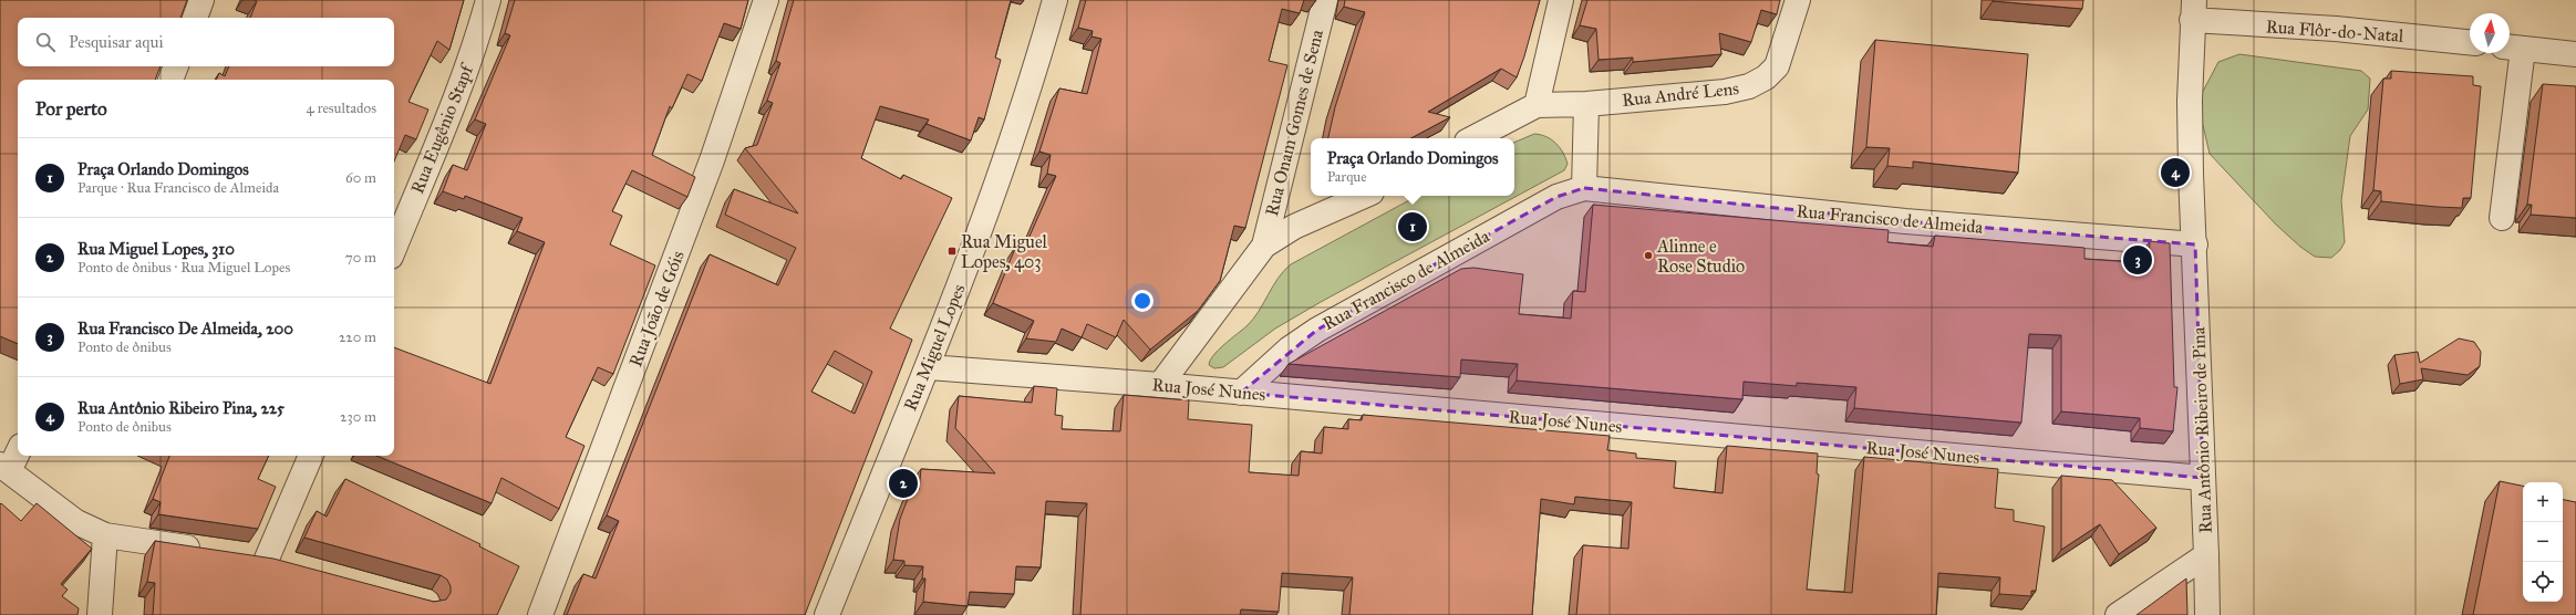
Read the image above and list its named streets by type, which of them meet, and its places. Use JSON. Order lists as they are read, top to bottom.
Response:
{
  "streets": {
    "street": [
      "Rua Flôr-do-Natal",
      "Rua André Lens",
      "Rua Onam Gomes de Sena",
      "Rua Eugênio Stapf",
      "Rua Francisco de Almeida",
      "Rua João de Góis",
      "Rua Miguel Lopes",
      "Rua José Nunes",
      "Rua Antônio Ribeiro de Pina"
    ]
  },
  "crossings": [
    ["Rua Flôr-do-Natal", "Rua Antônio Ribeiro de Pina"],
    ["Rua Francisco de Almeida", "Rua José Nunes"],
    ["Rua Francisco de Almeida", "Rua Antônio Ribeiro de Pina"],
    ["Rua Miguel Lopes", "Rua José Nunes"],
    ["Rua José Nunes", "Rua Antônio Ribeiro de Pina"]
  ],
  "places": {
    "transit": ["Rua Miguel Lopes, 403"],
    "other": ["Alinne e Rose Studio"]
  },
  "north": "top",
  "page": {
    "search": "Pesquisar aqui",
    "heading": ["Por perto", "4 resultados"],
    "list": [
      {
        "mark": "1",
        "name": "Praça Orlando Domingos",
        "note": "Parque · Rua Francisco de Almeida",
        "value": "60 m"
      },
      {
        "mark": "2",
        "name": "Rua Miguel Lopes, 310",
        "note": "Ponto de ônibus · Rua Miguel Lopes",
        "value": "70 m"
      },
      {
        "mark": "3",
        "name": "Rua Francisco De Almeida, 200",
        "note": "Ponto de ônibus",
        "value": "220 m"
      },
      {
        "mark": "4",
        "name": "Rua Antônio Ribeiro Pina, 225",
        "note": "Ponto de ônibus",
        "value": "230 m"
      }
    ],
    "popup": ["Praça Orlando Domingos", "Parque"],
    "pins": [
      "4",
      "1",
      "3",
      "2"
    ],
    "map_buttons": ["+", "−"]
  }
}
